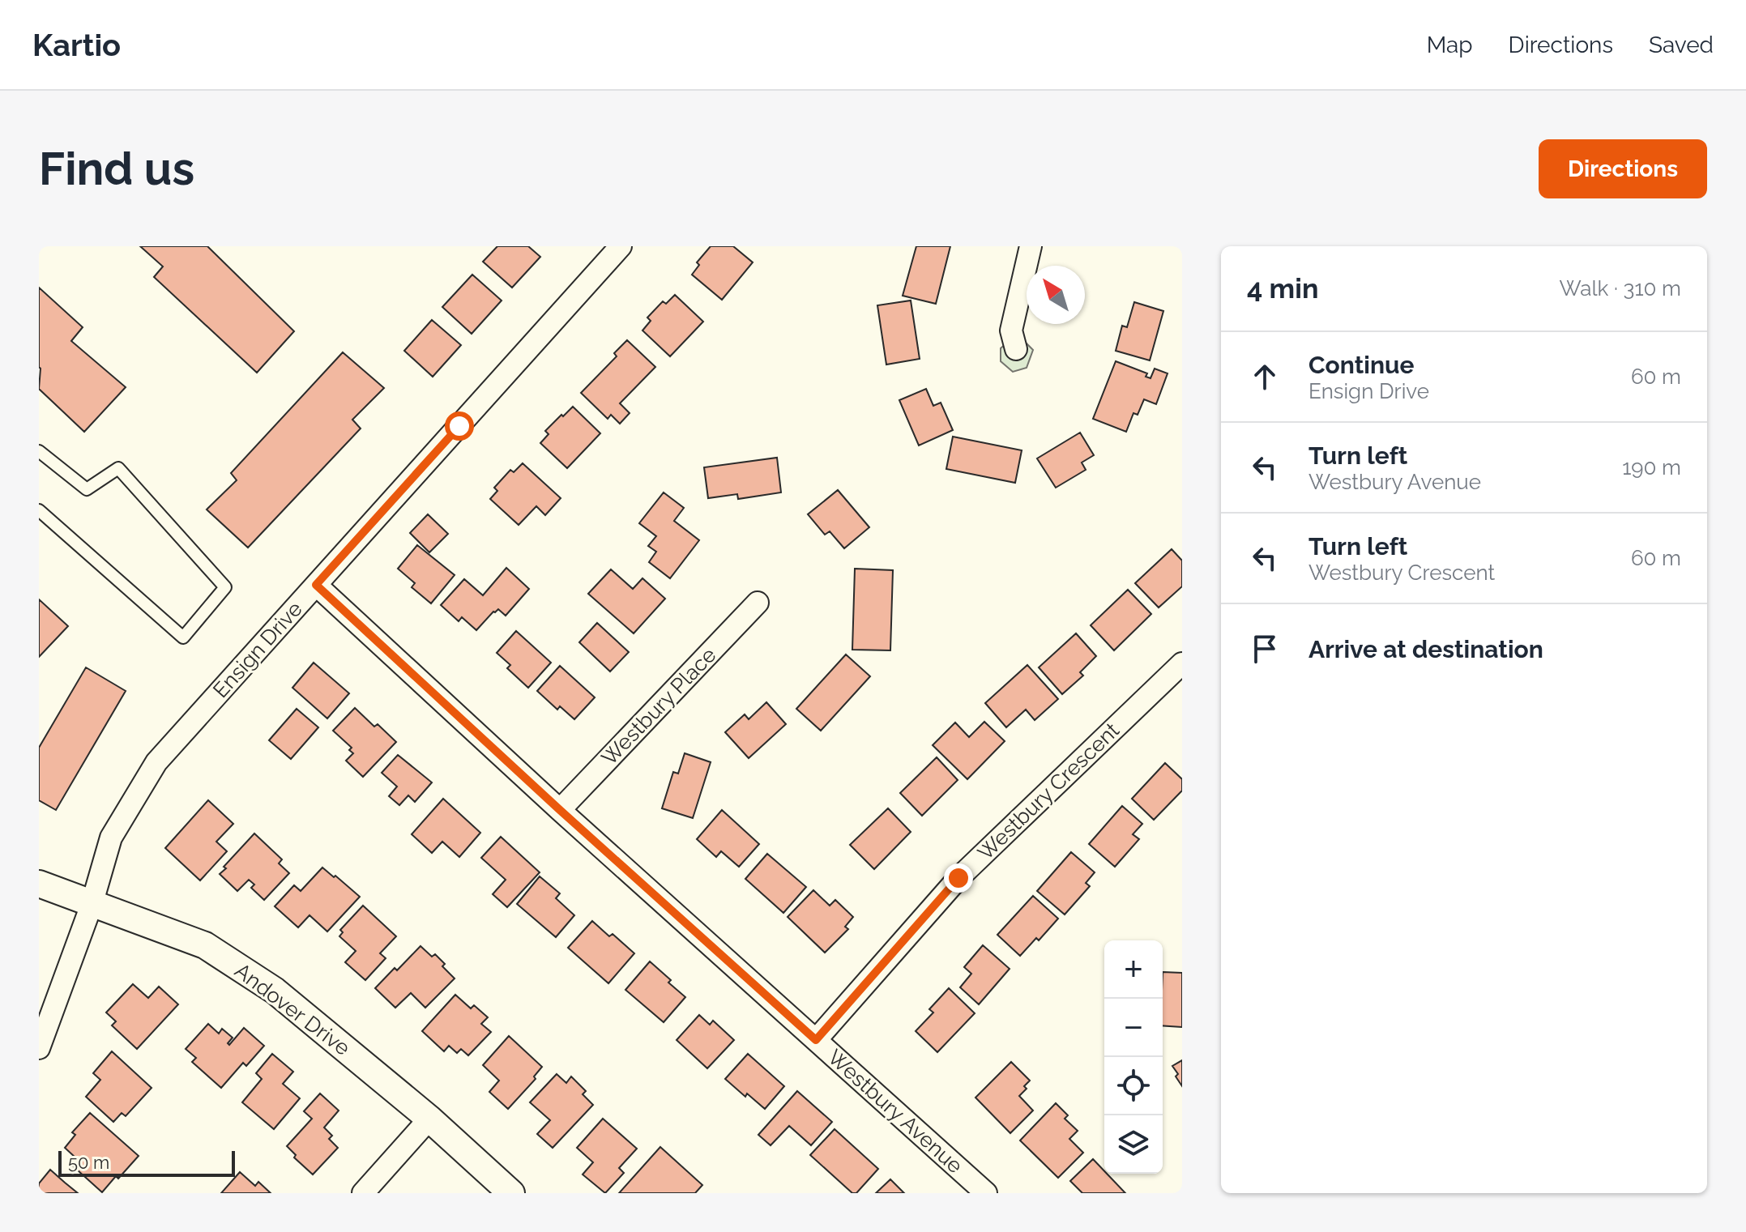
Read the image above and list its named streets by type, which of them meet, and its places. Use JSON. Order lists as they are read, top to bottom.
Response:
{
  "streets": {
    "street": [
      "Ensign Drive",
      "Westbury Place",
      "Westbury Crescent",
      "Andover Drive",
      "Westbury Avenue"
    ]
  },
  "crossings": [
    ["Ensign Drive", "Andover Drive"],
    ["Ensign Drive", "Westbury Avenue"],
    ["Westbury Place", "Westbury Avenue"],
    ["Westbury Crescent", "Westbury Avenue"]
  ],
  "scale_bar": "50 m",
  "north": "top left",
  "page": {
    "header": "Kartio",
    "nav": ["Map", "Directions", "Saved"],
    "buttons": "Directions",
    "title": "Find us",
    "heading": ["4 min", "Walk · 310 m"],
    "list": [
      ["Continue", "Ensign Drive", "60 m"],
      ["Turn left", "Westbury Avenue", "190 m"],
      ["Turn left", "Westbury Crescent", "60 m"],
      "Arrive at destination"
    ],
    "map_buttons": ["+", "−"],
    "scale": "50 m"
  }
}
